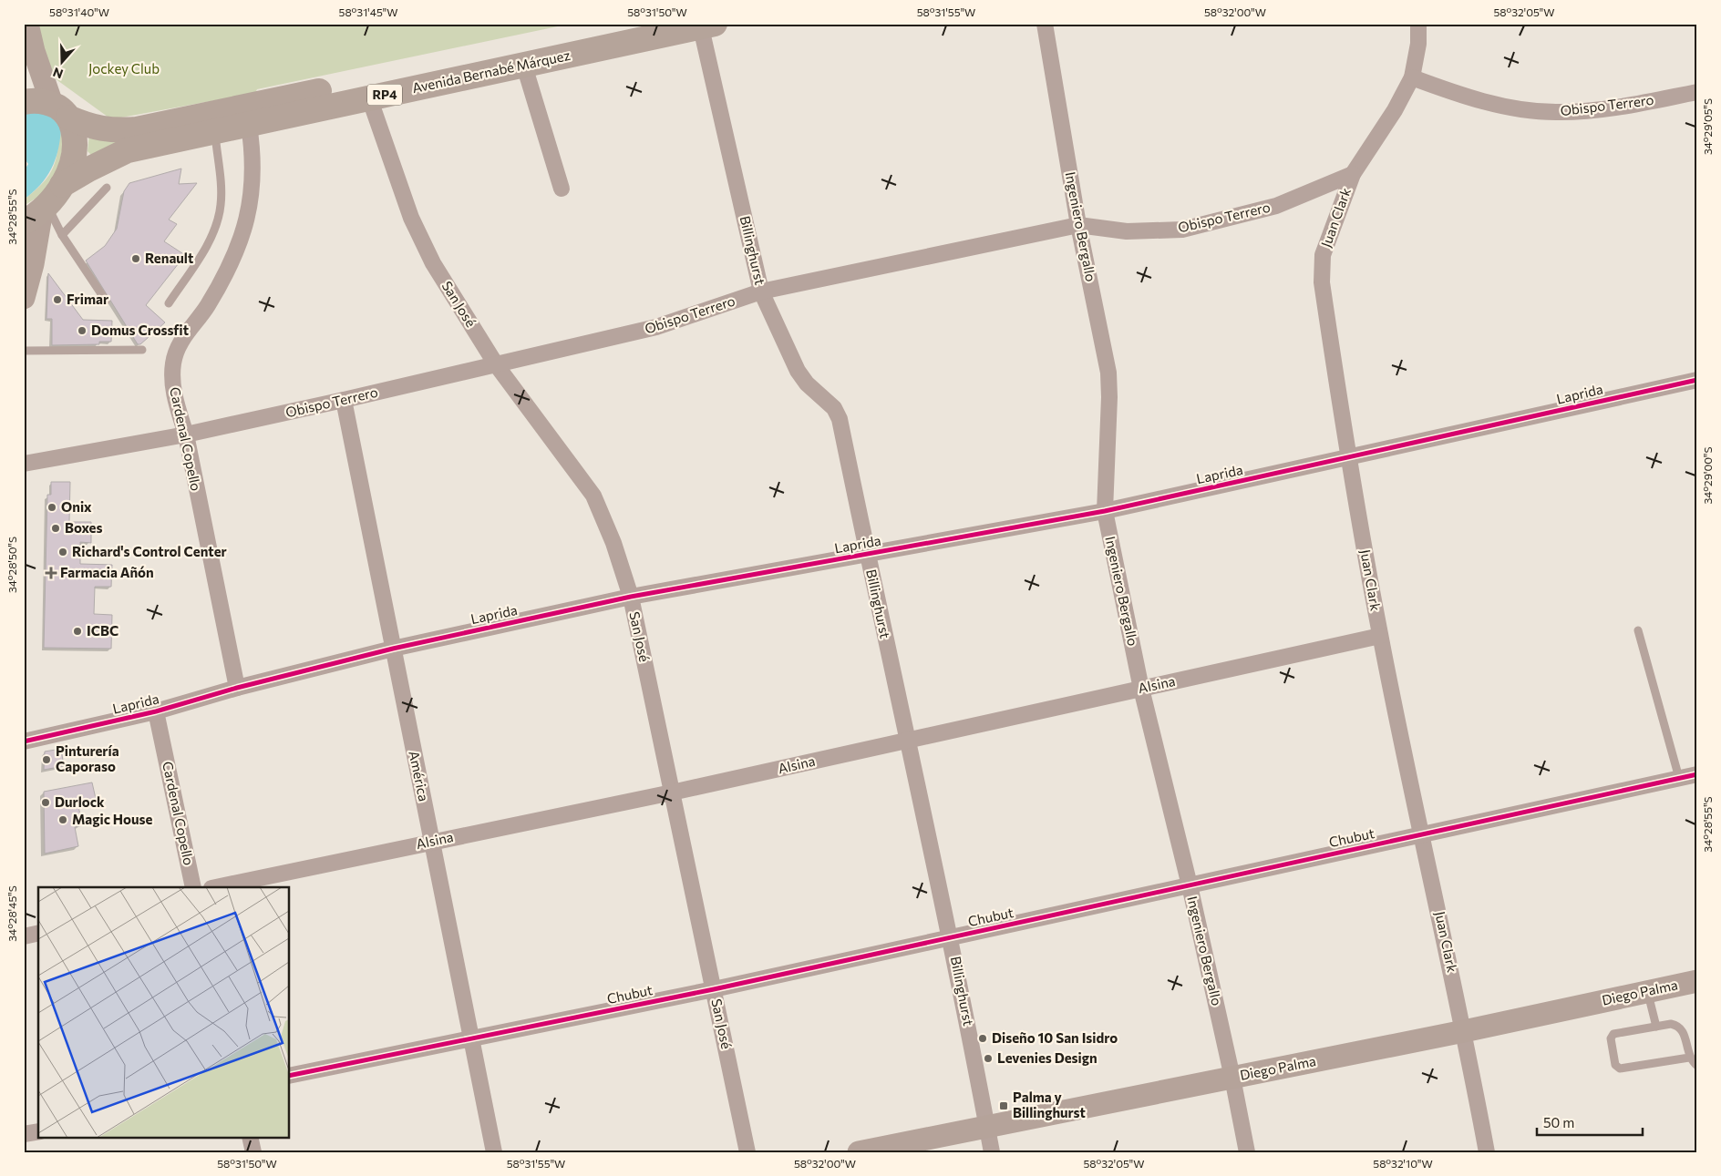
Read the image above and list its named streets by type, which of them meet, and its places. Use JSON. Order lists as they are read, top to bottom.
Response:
{
  "streets": {
    "main road": ["Avenida Bernabé Márquez", "RP4", "Diego Palma"],
    "street": [
      "Obispo Terrero",
      "Juan Clark",
      "Ingeniero Bergallo",
      "Billinghurst",
      "San José",
      "Laprida",
      "Cardenal Copello",
      "Alsina",
      "América",
      "Chubut"
    ]
  },
  "crossings": [
    ["Avenida Bernabé Márquez", "RP4"],
    ["Avenida Bernabé Márquez", "Billinghurst"],
    ["Avenida Bernabé Márquez", "San José"],
    ["Avenida Bernabé Márquez", "Cardenal Copello"],
    ["Obispo Terrero", "Juan Clark"],
    ["Obispo Terrero", "Ingeniero Bergallo"],
    ["Obispo Terrero", "Billinghurst"],
    ["Obispo Terrero", "San José"],
    ["Obispo Terrero", "Cardenal Copello"],
    ["Obispo Terrero", "América"],
    ["Juan Clark", "Laprida"],
    ["Juan Clark", "Alsina"],
    ["Juan Clark", "Chubut"],
    ["Juan Clark", "Diego Palma"],
    ["Ingeniero Bergallo", "Laprida"],
    ["Ingeniero Bergallo", "Alsina"],
    ["Ingeniero Bergallo", "Chubut"],
    ["Ingeniero Bergallo", "Diego Palma"],
    ["Billinghurst", "Laprida"],
    ["Billinghurst", "Alsina"],
    ["Billinghurst", "Chubut"],
    ["Billinghurst", "Diego Palma"],
    ["San José", "Laprida"],
    ["San José", "Alsina"],
    ["San José", "Chubut"],
    ["Laprida", "Cardenal Copello"],
    ["Laprida", "América"],
    ["Alsina", "América"],
    ["América", "Chubut"]
  ],
  "parks": ["Jockey Club"],
  "places": {
    "other": [
      "Renault",
      "Frimar",
      "Domus Crossfit",
      "Onix",
      "Boxes",
      "Richard's Control Center",
      "ICBC",
      "Pinturería Caporaso",
      "Durlock",
      "Magic House",
      "Diseño 10 San Isidro",
      "Levenies Design"
    ],
    "health": ["Farmacia Añón"],
    "transit": ["Palma y Billinghurst"]
  },
  "scale_bar": "50 m",
  "north": "bottom",
  "coordinates": [
    "58°31'40\"W",
    "58°31'45\"W",
    "58°31'50\"W",
    "58°31'55\"W",
    "58°32'00\"W",
    "58°32'05\"W",
    "34°29'05\"S",
    "34°28'55\"S",
    "34°29'00\"S",
    "34°28'50\"S",
    "34°28'45\"S",
    "58°32'10\"W"
  ]
}
